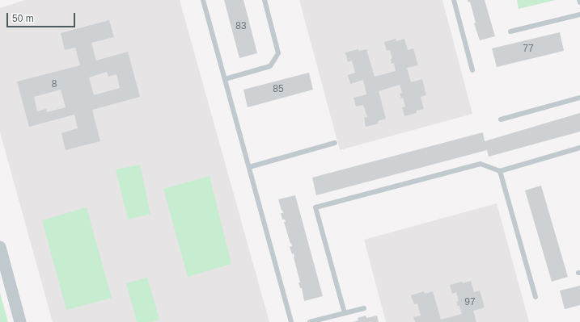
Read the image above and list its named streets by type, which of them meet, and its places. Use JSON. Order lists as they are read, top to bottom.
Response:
{
  "house_numbers": [
    "83",
    "77",
    "8",
    "85",
    "97"
  ],
  "scale_bar": "50 m"
}
